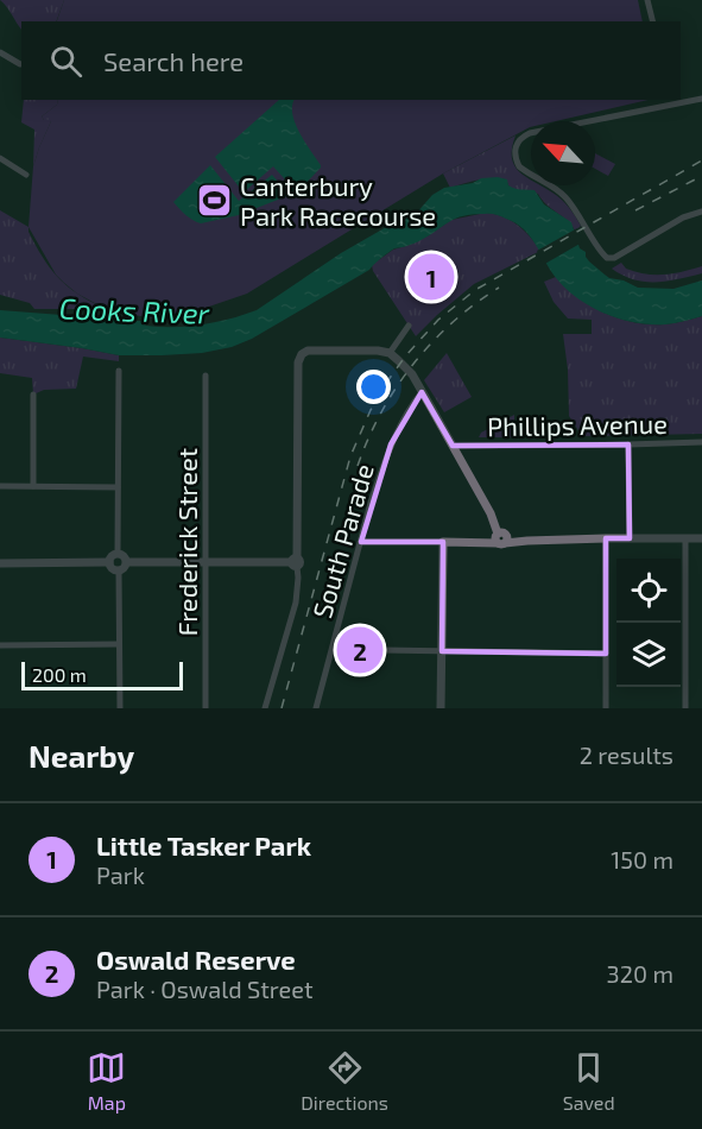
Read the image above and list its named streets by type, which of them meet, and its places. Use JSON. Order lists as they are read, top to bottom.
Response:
{
  "streets": {
    "street": ["Phillips Avenue", "South Parade", "Frederick Street"]
  },
  "water": ["Cooks River"],
  "places": {
    "sports": ["Canterbury Park Racecourse"]
  },
  "scale_bar": "200 m",
  "north": "top left",
  "page": {
    "search": "Search here",
    "pins": ["1", "2"],
    "scale": "200 m",
    "heading": ["Nearby", "2 results"],
    "list": [
      {
        "mark": "1",
        "name": "Little Tasker Park",
        "note": "Park",
        "value": "150 m"
      },
      {
        "mark": "2",
        "name": "Oswald Reserve",
        "note": "Park · Oswald Street",
        "value": "320 m"
      }
    ],
    "nav": ["Map", "Directions", "Saved"]
  }
}
